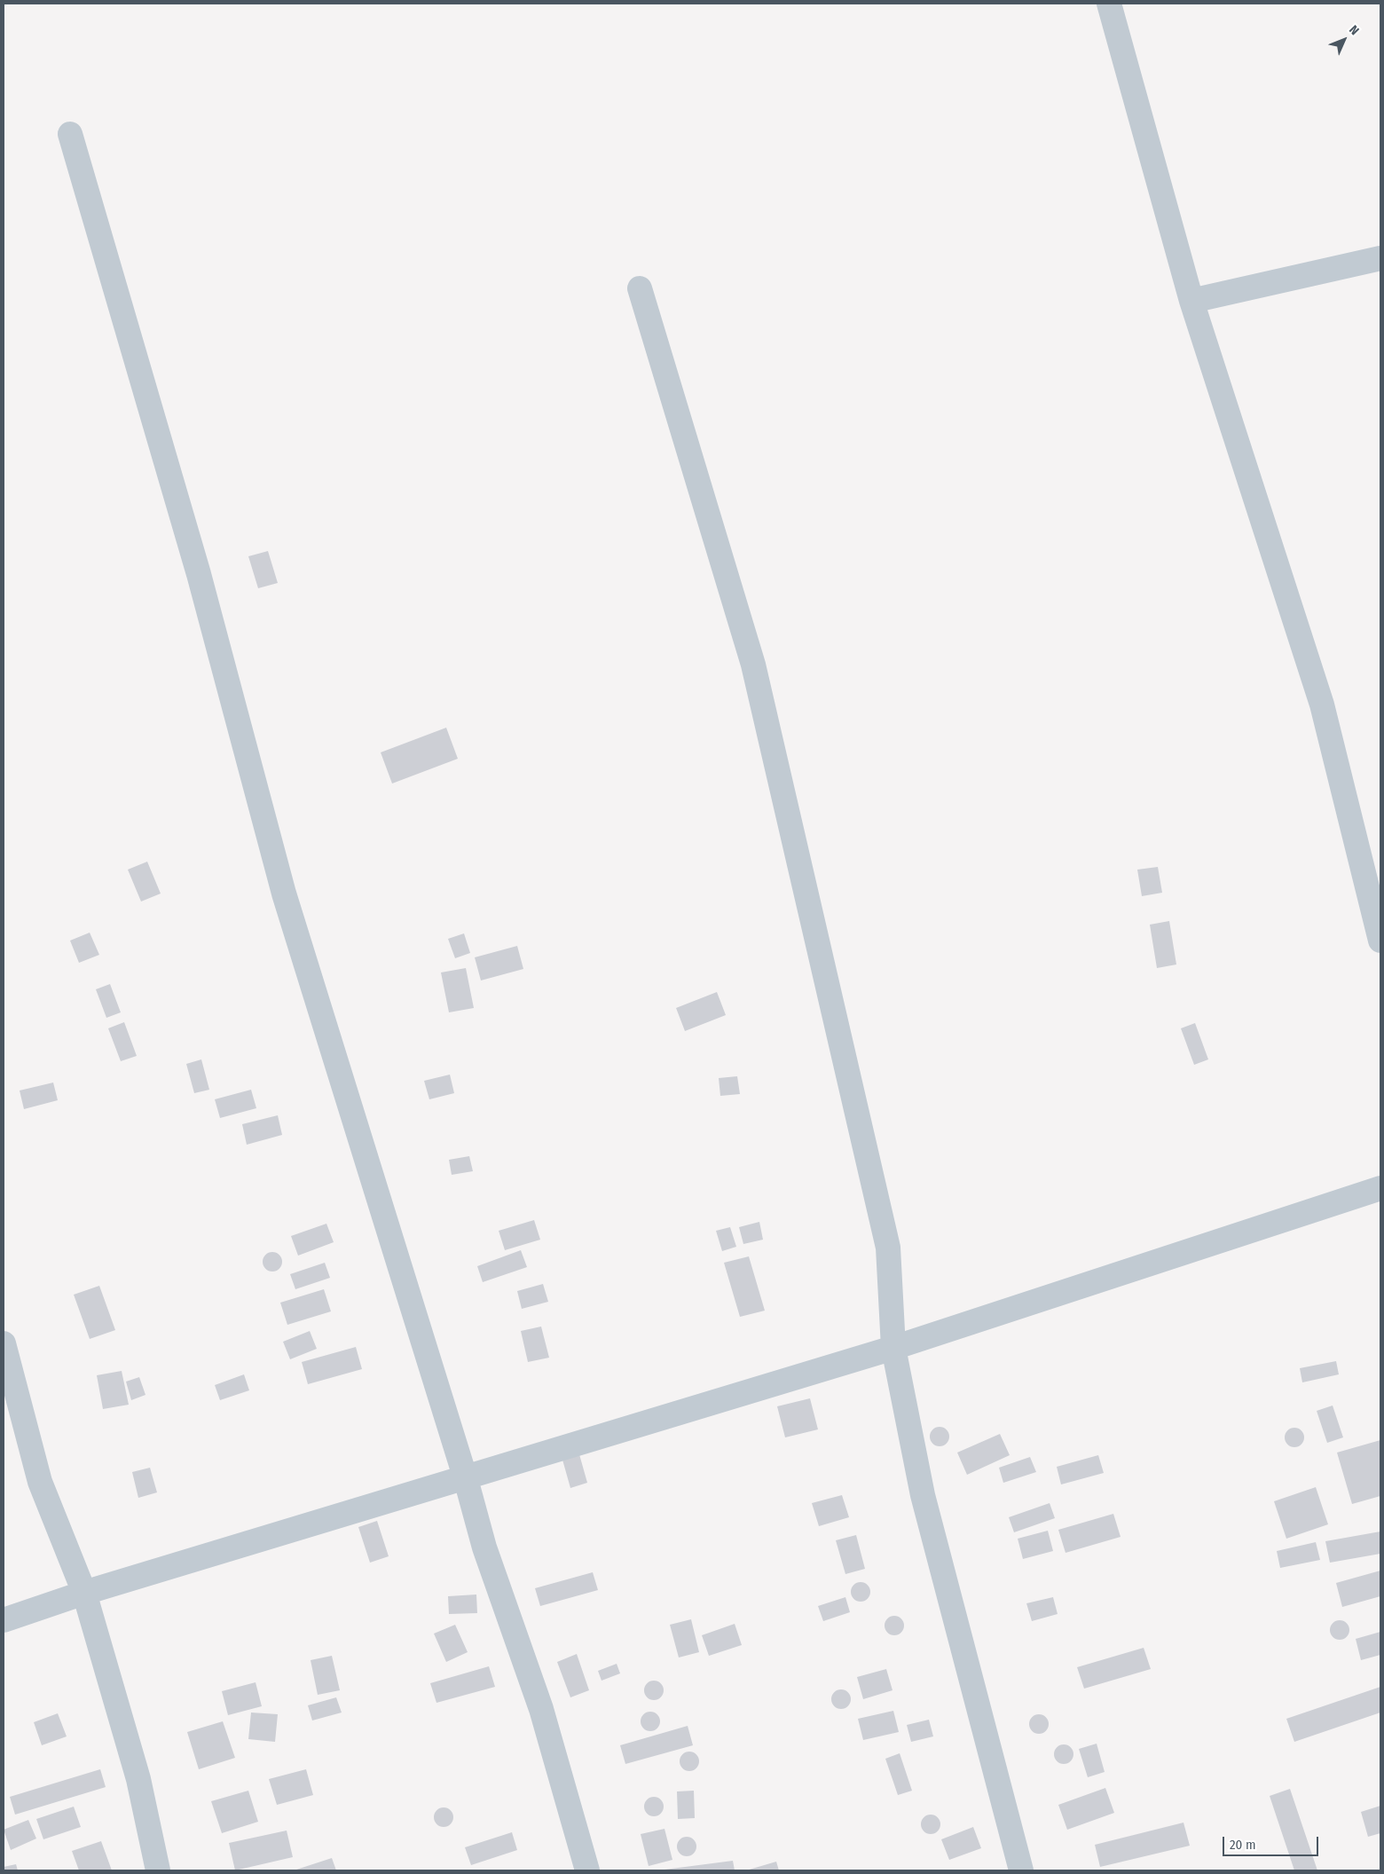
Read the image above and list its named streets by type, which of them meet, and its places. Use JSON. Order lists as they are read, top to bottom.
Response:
{
  "scale_bar": "20 m",
  "north": "top right"
}
